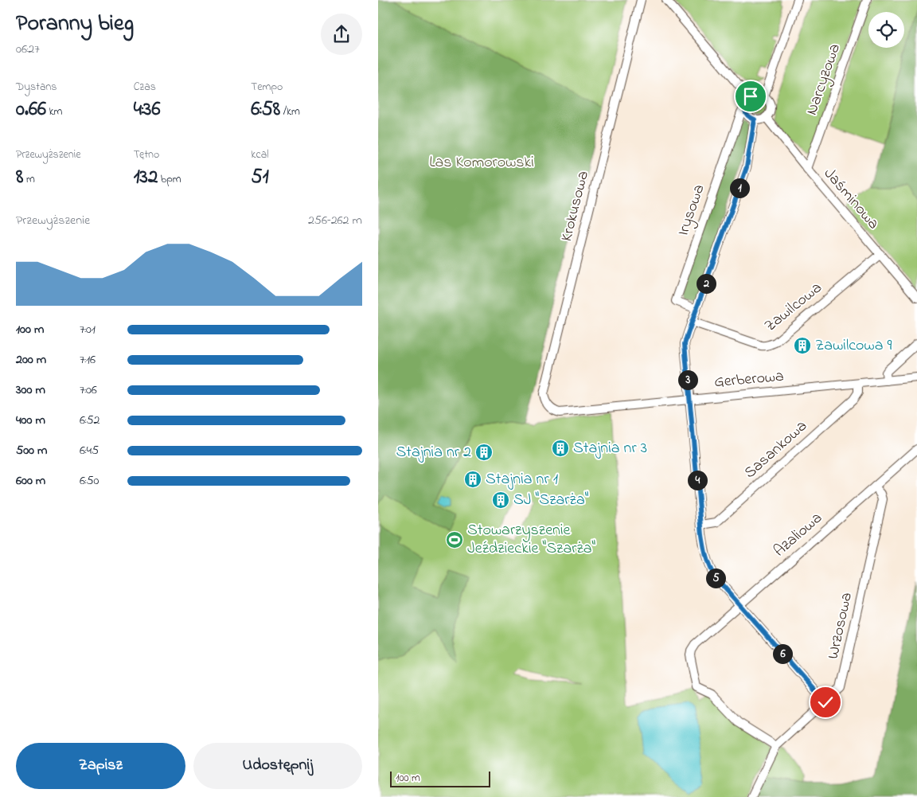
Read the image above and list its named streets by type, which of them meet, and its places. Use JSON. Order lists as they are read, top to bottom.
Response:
{
  "streets": {
    "street": [
      "Narcyzowa",
      "Jaśminowa",
      "Krokusowa",
      "Irysowa",
      "Zawilcowa",
      "Gerberowa",
      "Sasankowa",
      "Azaliowa",
      "Wrzosowa"
    ]
  },
  "crossings": [
    ["Narcyzowa", "Jaśminowa"],
    ["Jaśminowa", "Irysowa"],
    ["Jaśminowa", "Zawilcowa"],
    ["Krokusowa", "Gerberowa"],
    ["Gerberowa", "Sasankowa"],
    ["Azaliowa", "Wrzosowa"]
  ],
  "parks": ["Las Komorowski"],
  "places": {
    "building": [
      "Zawilcowa 9",
      "Stajnia nr 3",
      "Stajnia nr 2",
      "Stajnia nr 1",
      "SJ \"Szarża\""
    ],
    "sports": ["Stowarzyszenie Jeździeckie \"Szarża\""]
  },
  "scale_bar": "100 m",
  "page": {
    "heading": ["Poranny bieg", "06:27"],
    "stats": [
      ["Dystans", "0.66 km"],
      ["Czas", "4:36"],
      ["Tempo", "6:58 /km"],
      ["Przewyższenie", "8 m"],
      ["Tętno", "132 bpm"],
      ["kcal", "51"]
    ],
    "pins": [
      "1",
      "2",
      "3",
      "4",
      "5",
      "6"
    ],
    "chart": ["Przewyższenie", "256–262 m"],
    "list": [
      {
        "name": "100 m",
        "note": "7:01"
      },
      {
        "name": "200 m",
        "note": "7:16"
      },
      {
        "name": "300 m",
        "note": "7:06"
      },
      {
        "name": "400 m",
        "note": "6:52"
      },
      {
        "name": "500 m",
        "note": "6:45"
      },
      {
        "name": "600 m",
        "note": "6:50"
      }
    ],
    "buttons": ["Zapisz", "Udostępnij"],
    "scale": "100 m"
  }
}
